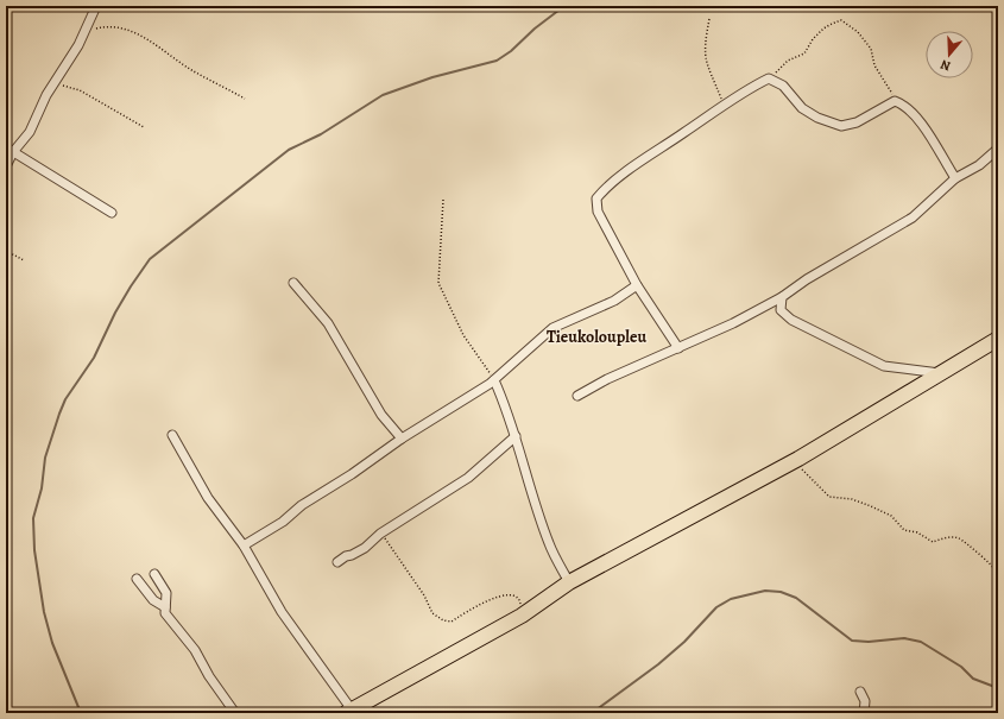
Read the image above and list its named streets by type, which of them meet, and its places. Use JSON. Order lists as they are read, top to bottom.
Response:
{
  "districts": ["Tieukoloupleu"],
  "north": "bottom"
}
